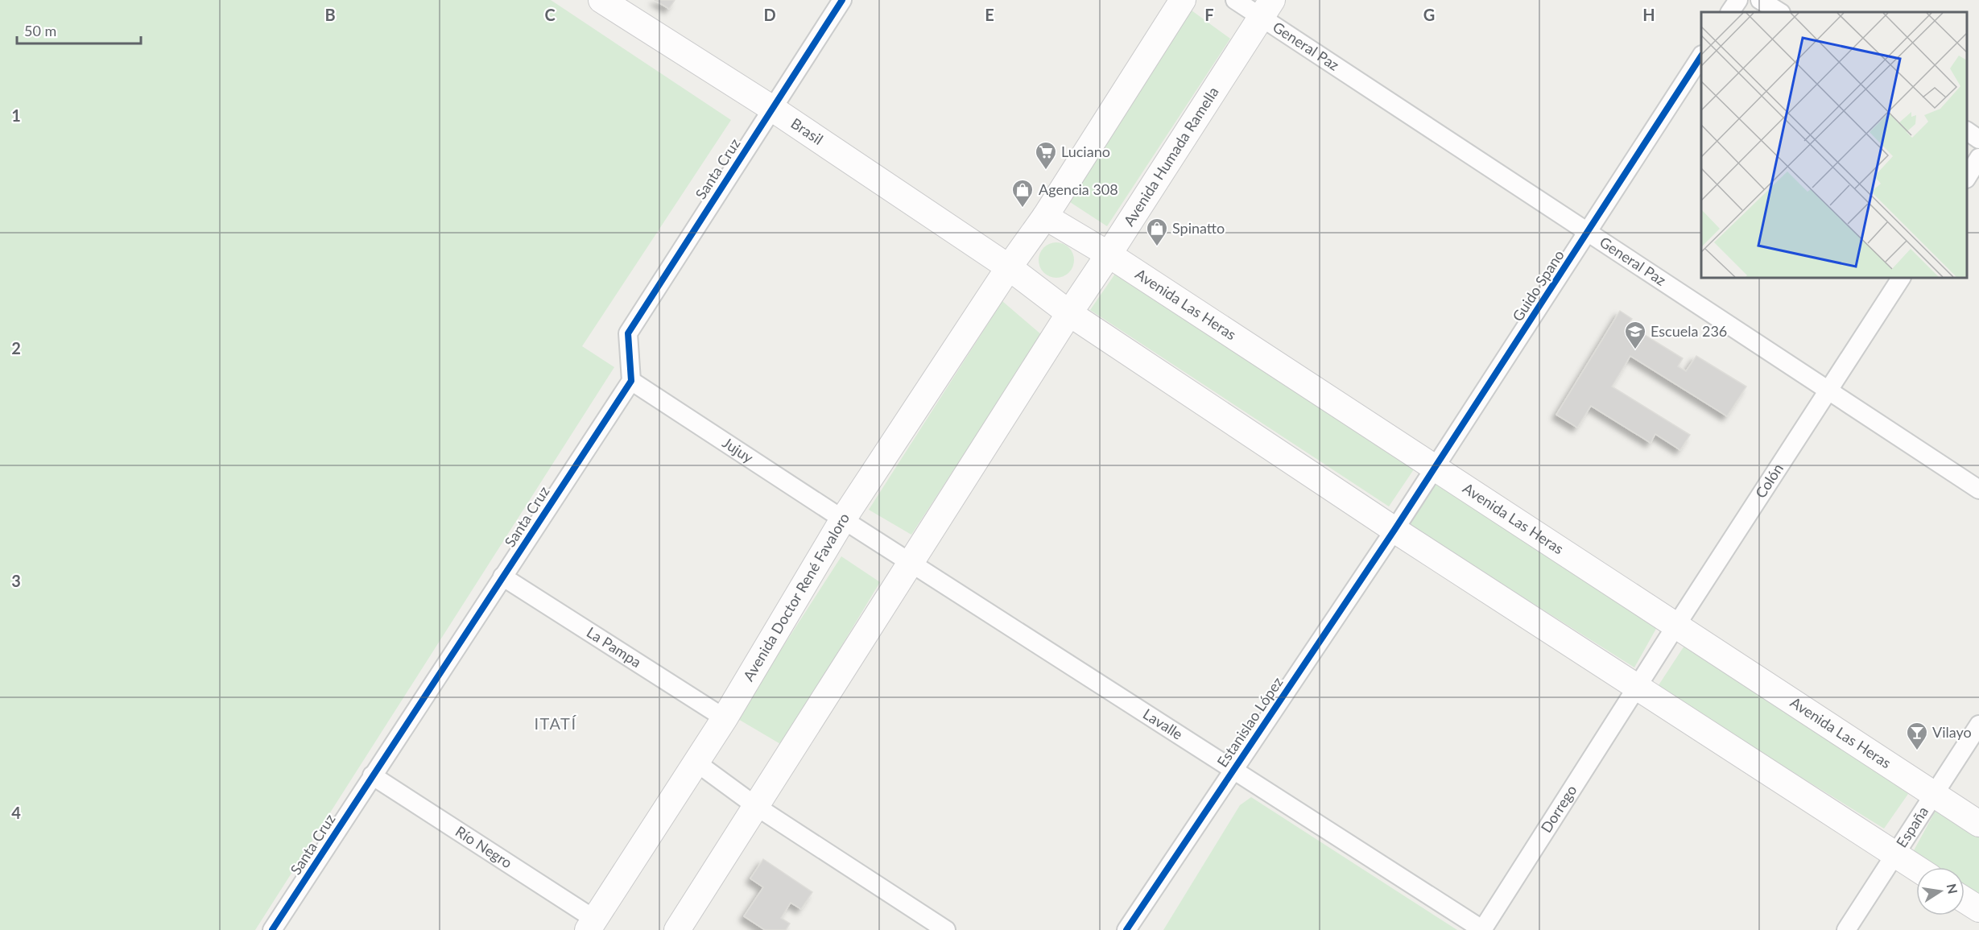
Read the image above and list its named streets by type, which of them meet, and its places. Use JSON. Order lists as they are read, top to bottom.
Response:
{
  "streets": {
    "main road": [
      "Brasil",
      "Avenida Humada Ramella",
      "Avenida Las Heras",
      "Avenida Doctor René Favaloro"
    ],
    "street": [
      "General Paz",
      "Santa Cruz",
      "Guido Spano",
      "Jujuy",
      "Colón",
      "La Pampa",
      "Estanislao López",
      "Lavalle",
      "Dorrego",
      "España",
      "Río Negro"
    ]
  },
  "crossings": [
    ["General Paz", "Avenida Humada Ramella"],
    ["General Paz", "Guido Spano"],
    ["General Paz", "Colón"],
    ["Brasil", "Santa Cruz"],
    ["Brasil", "Avenida Doctor René Favaloro"],
    ["Avenida Humada Ramella", "Avenida Las Heras"],
    ["Santa Cruz", "Jujuy"],
    ["Santa Cruz", "La Pampa"],
    ["Santa Cruz", "Río Negro"],
    ["Guido Spano", "Avenida Las Heras"],
    ["Guido Spano", "Estanislao López"],
    ["Avenida Las Heras", "Colón"],
    ["Avenida Las Heras", "España"],
    ["Jujuy", "Avenida Doctor René Favaloro"],
    ["Jujuy", "Lavalle"],
    ["Colón", "Dorrego"],
    ["Avenida Doctor René Favaloro", "La Pampa"],
    ["Avenida Doctor René Favaloro", "Lavalle"],
    ["Avenida Doctor René Favaloro", "Río Negro"],
    ["Estanislao López", "Lavalle"],
    ["Lavalle", "Dorrego"]
  ],
  "districts": ["ITATÍ"],
  "places": {
    "supermarket": ["Luciano"],
    "shop": ["Agencia 308", "Spinatto"],
    "school or university": ["Escuela 236"],
    "bar": ["Vilayo"]
  },
  "scale_bar": "50 m",
  "north": "right",
  "grid": {
    "columns": [
      "B",
      "C",
      "D",
      "E",
      "F",
      "G",
      "H"
    ],
    "rows": [
      "1",
      "2",
      "3",
      "4"
    ]
  }
}
